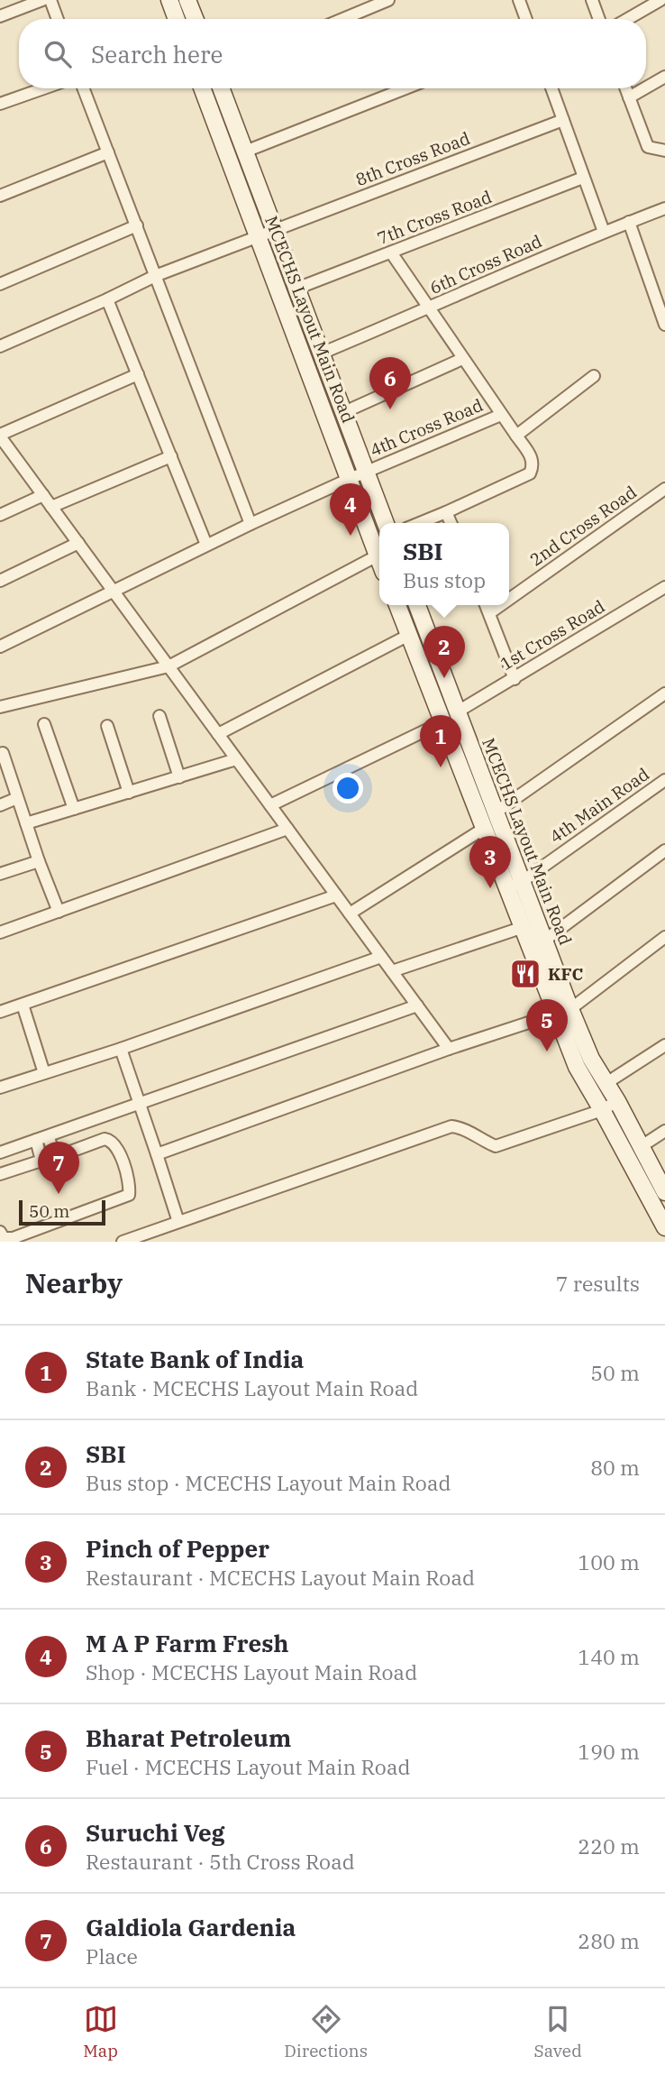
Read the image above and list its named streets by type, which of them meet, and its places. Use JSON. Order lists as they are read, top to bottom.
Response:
{
  "streets": {
    "main road": ["MCECHS Layout Main Road"],
    "street": [
      "8th Cross Road",
      "7th Cross Road",
      "6th Cross Road",
      "4th Cross Road",
      "2nd Cross Road",
      "1st Cross Road",
      "4th Main Road"
    ]
  },
  "crossings": [
    ["8th Cross Road", "MCECHS Layout Main Road"],
    ["7th Cross Road", "MCECHS Layout Main Road"],
    ["6th Cross Road", "MCECHS Layout Main Road"],
    ["MCECHS Layout Main Road", "4th Cross Road"],
    ["MCECHS Layout Main Road", "1st Cross Road"],
    ["MCECHS Layout Main Road", "4th Main Road"]
  ],
  "places": {
    "restaurant": ["KFC"]
  },
  "scale_bar": "50 m",
  "page": {
    "search": "Search here",
    "pins": [
      "6",
      "4",
      "2",
      "1",
      "3",
      "5",
      "7"
    ],
    "popup": ["SBI", "Bus stop"],
    "scale": "50 m",
    "heading": ["Nearby", "7 results"],
    "list": [
      {
        "mark": "1",
        "name": "State Bank of India",
        "note": "Bank · MCECHS Layout Main Road",
        "value": "50 m"
      },
      {
        "mark": "2",
        "name": "SBI",
        "note": "Bus stop · MCECHS Layout Main Road",
        "value": "80 m"
      },
      {
        "mark": "3",
        "name": "Pinch of Pepper",
        "note": "Restaurant · MCECHS Layout Main Road",
        "value": "100 m"
      },
      {
        "mark": "4",
        "name": "M A P Farm Fresh",
        "note": "Shop · MCECHS Layout Main Road",
        "value": "140 m"
      },
      {
        "mark": "5",
        "name": "Bharat Petroleum",
        "note": "Fuel · MCECHS Layout Main Road",
        "value": "190 m"
      },
      {
        "mark": "6",
        "name": "Suruchi Veg",
        "note": "Restaurant · 5th Cross Road",
        "value": "220 m"
      },
      {
        "mark": "7",
        "name": "Galdiola Gardenia",
        "note": "Place",
        "value": "280 m"
      }
    ],
    "nav": ["Map", "Directions", "Saved"]
  }
}
